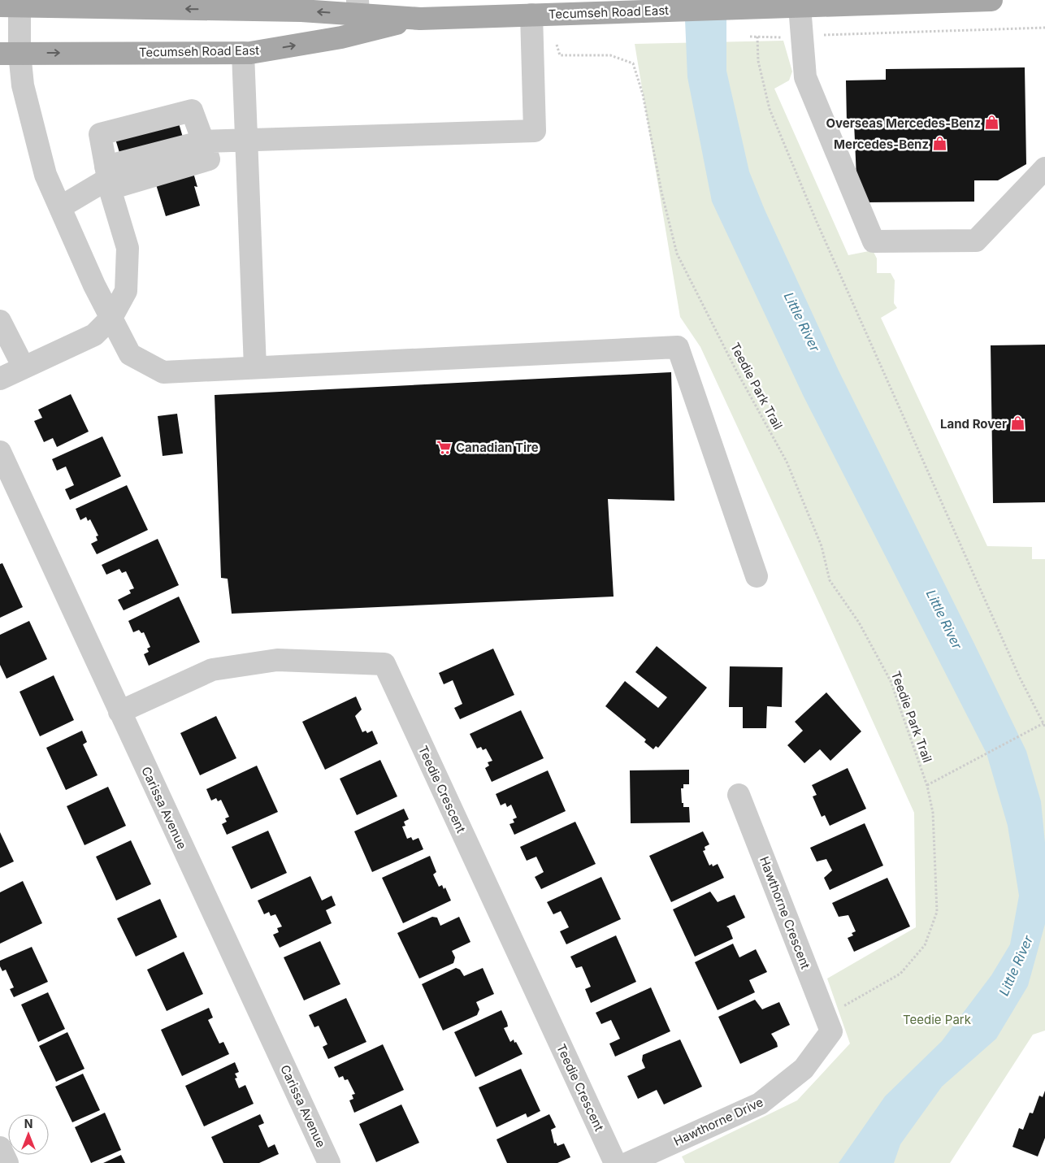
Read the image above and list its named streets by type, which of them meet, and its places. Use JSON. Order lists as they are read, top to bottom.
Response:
{
  "streets": {
    "main road": ["Tecumseh Road East"],
    "street": [
      "Teedie Crescent",
      "Carissa Avenue",
      "Hawthorne Crescent",
      "Hawthorne Drive"
    ],
    "path": ["Teedie Park Trail"]
  },
  "crossings": [
    ["Teedie Crescent", "Carissa Avenue"],
    ["Hawthorne Crescent", "Hawthorne Drive"]
  ],
  "water": ["Little River"],
  "parks": ["Teedie Park"],
  "places": {
    "shop": ["Overseas Mercedes-Benz", "Mercedes-Benz", "Land Rover"],
    "supermarket": ["Canadian Tire"]
  },
  "north": "top"
}
